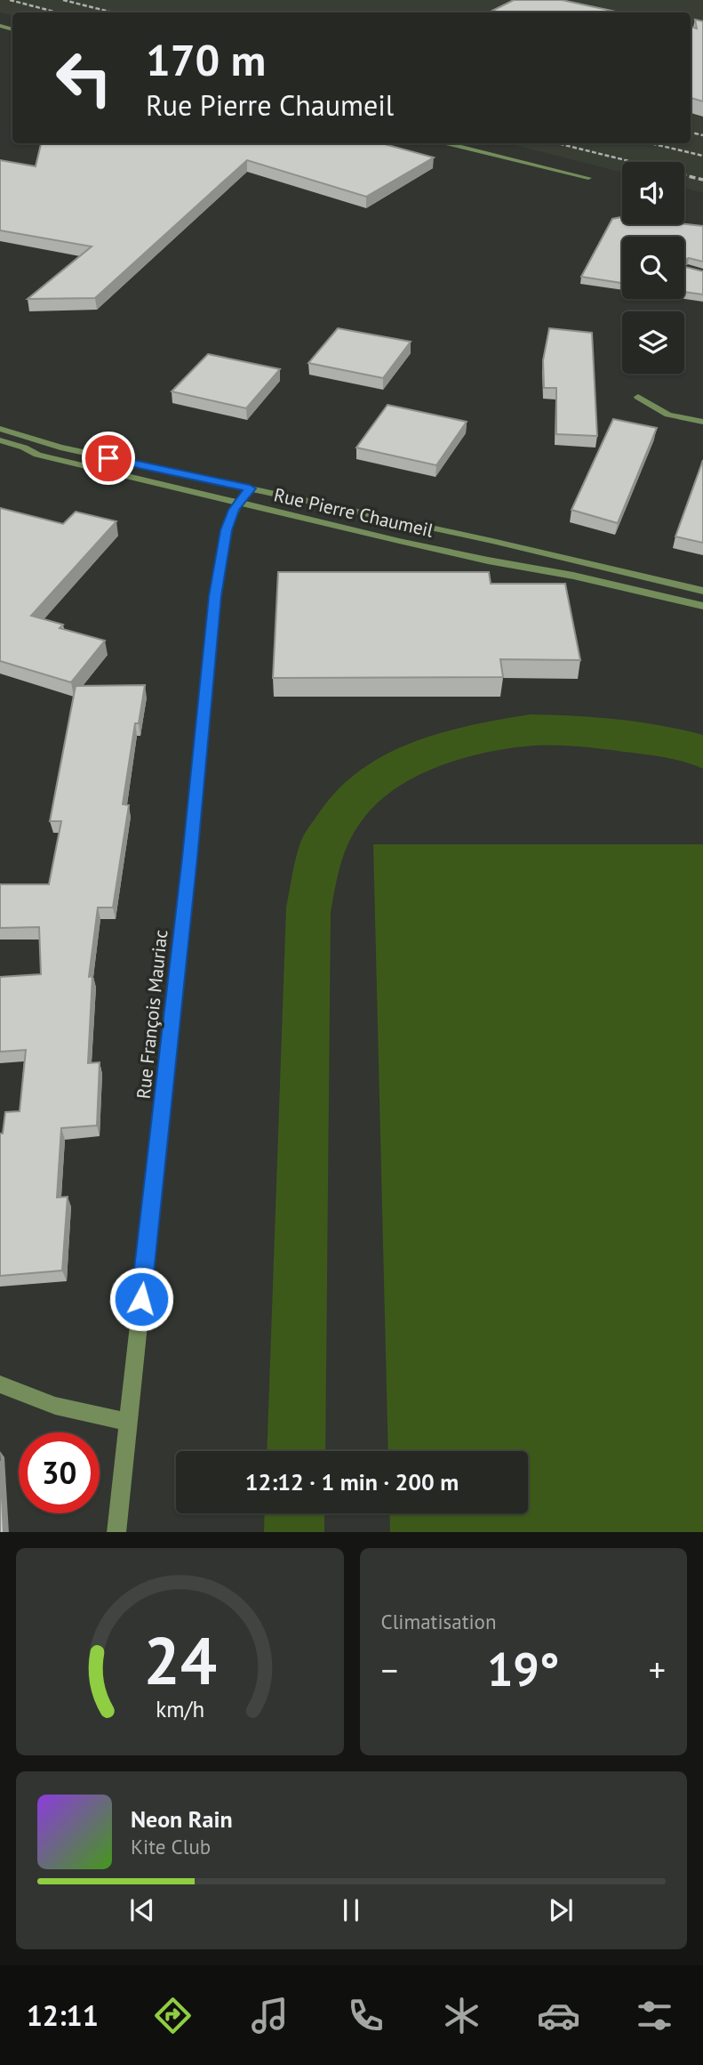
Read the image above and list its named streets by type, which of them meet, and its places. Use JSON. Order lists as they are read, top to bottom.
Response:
{
  "streets": {
    "street": ["Rue Pierre Chaumeil", "Rue François Mauriac"]
  },
  "crossings": [
    ["Rue Pierre Chaumeil", "Rue François Mauriac"]
  ],
  "page": {
    "turn": ["170 m", "Rue Pierre Chaumeil"],
    "limit": "30",
    "trip": "12:12 · 1 min · 200 m",
    "tile": "Climatisation",
    "heat": ["−", "19°", "+"],
    "song": ["Neon Rain", "Kite Club"],
    "tabs": "12:11",
    "gauge": ["24", "km/h"]
  }
}
